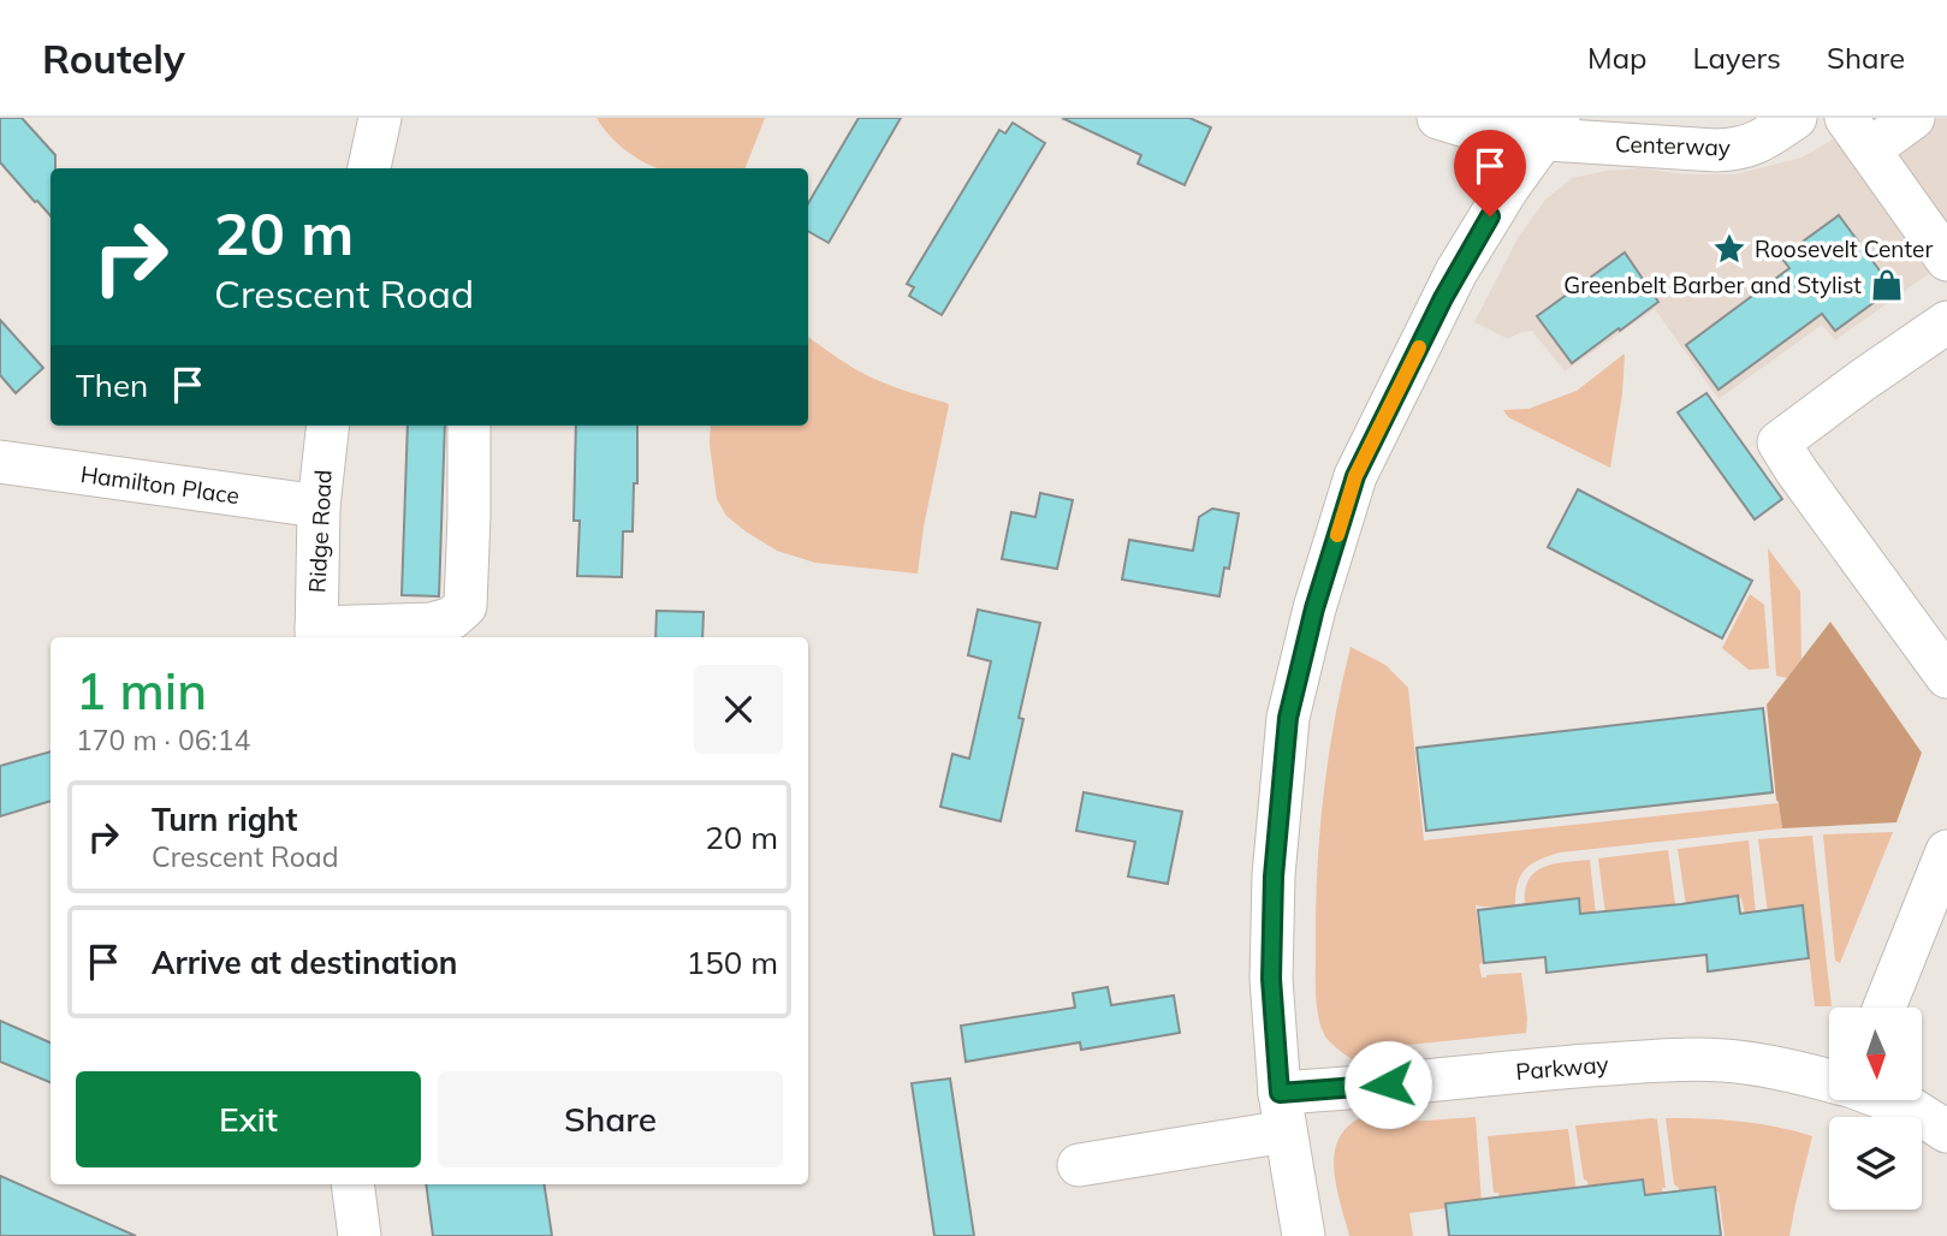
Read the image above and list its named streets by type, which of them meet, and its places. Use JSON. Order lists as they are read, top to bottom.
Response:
{
  "streets": {
    "street": [
      "Centerway",
      "Hamilton Place",
      "Ridge Road",
      "Parkway"
    ]
  },
  "crossings": [
    ["Hamilton Place", "Ridge Road"]
  ],
  "places": {
    "place": ["Roosevelt Center"],
    "shop": ["Greenbelt Barber and Stylist"]
  },
  "north": "bottom",
  "page": {
    "header": "Routely",
    "nav": ["Map", "Layers", "Share"],
    "turn": ["20 m", "Crescent Road"],
    "then": "Then",
    "heading": ["1 min", "170 m · 06:14"],
    "list": [
      {
        "name": "Turn right",
        "note": "Crescent Road",
        "value": "20 m"
      },
      {
        "name": "Arrive at destination",
        "value": "150 m"
      }
    ],
    "buttons": ["Exit", "Share"]
  }
}
